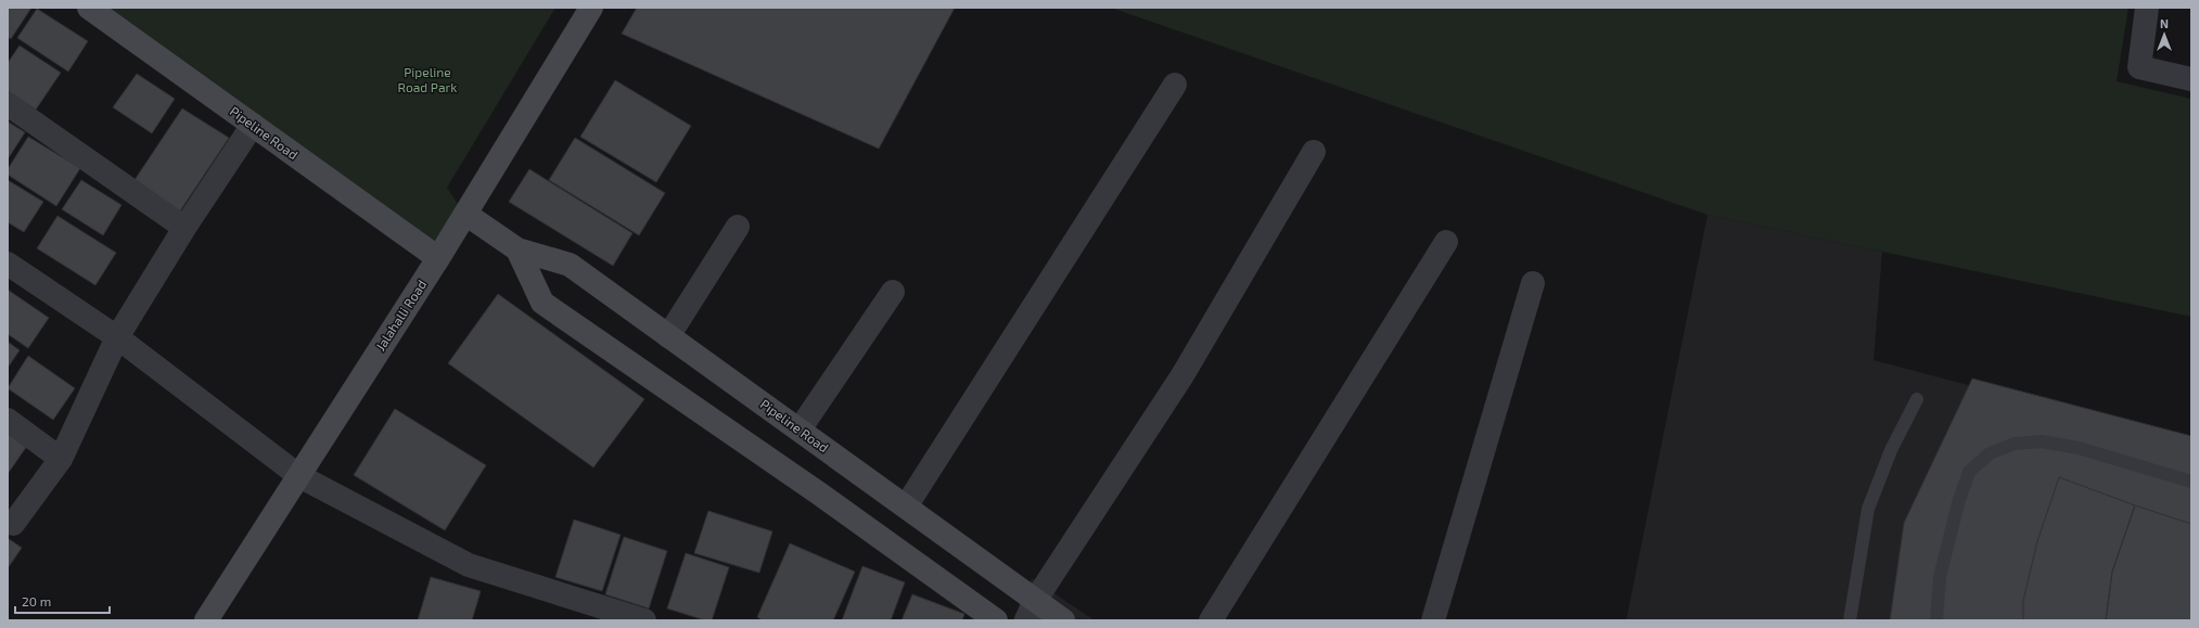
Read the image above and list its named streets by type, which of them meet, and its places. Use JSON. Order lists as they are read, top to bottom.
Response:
{
  "streets": {
    "main road": ["Pipeline Road", "Jalahalli Road"]
  },
  "crossings": [
    ["Pipeline Road", "Jalahalli Road"]
  ],
  "parks": ["Pipeline Road Park"],
  "scale_bar": "20 m",
  "north": "top"
}
